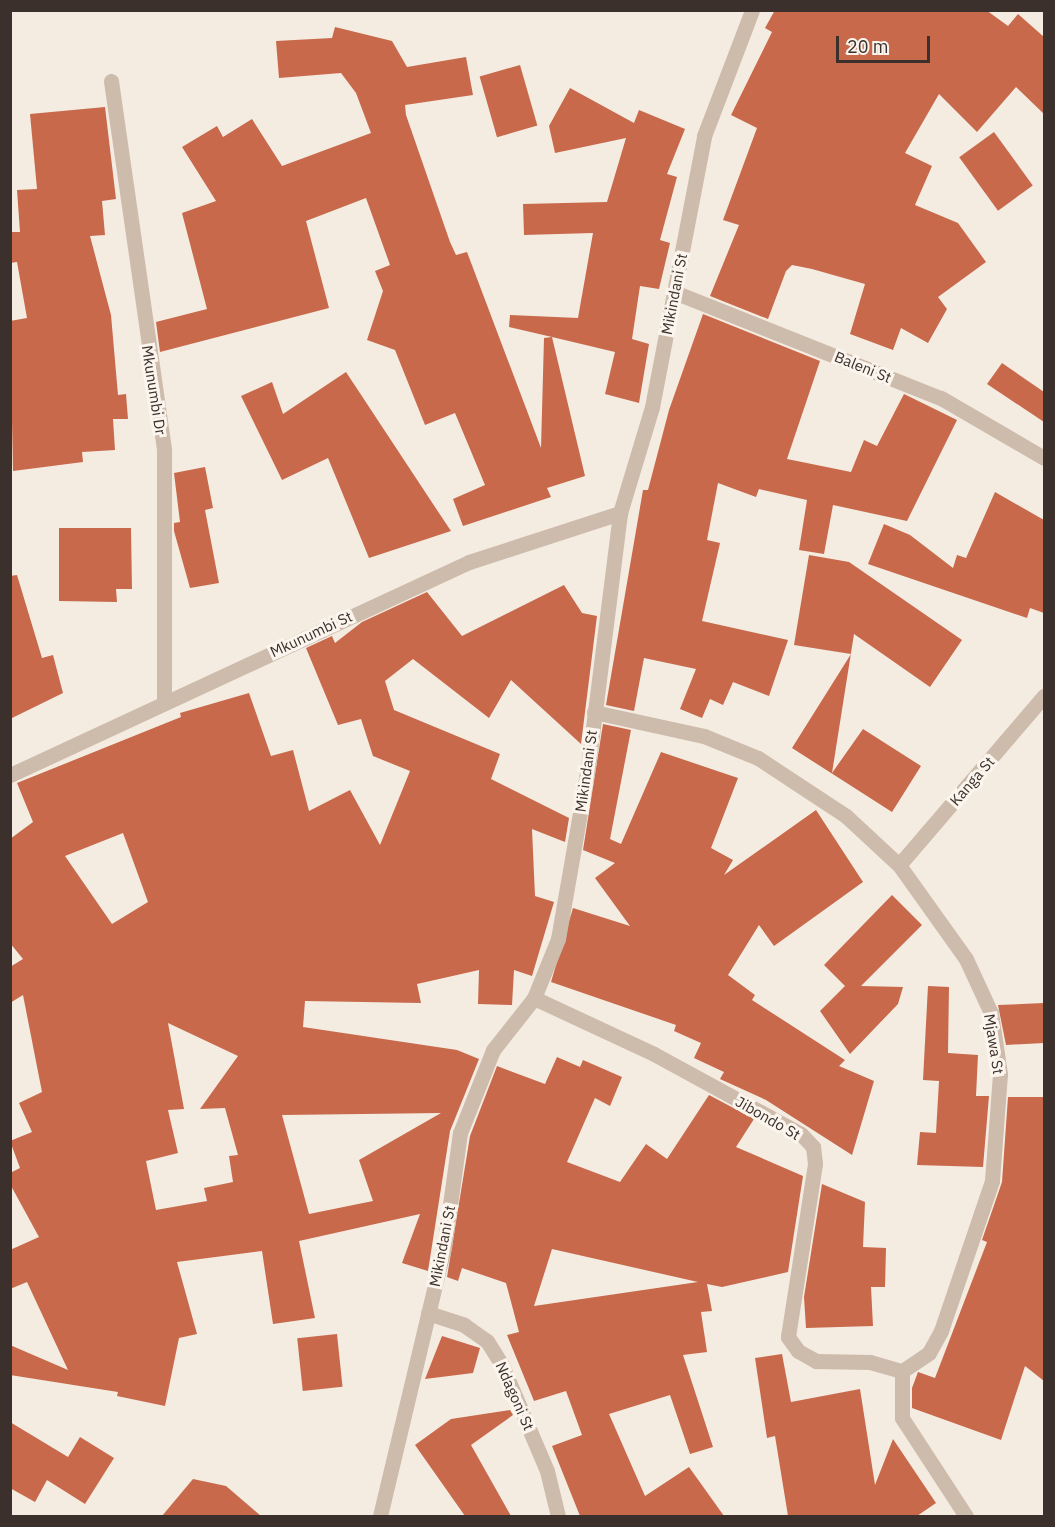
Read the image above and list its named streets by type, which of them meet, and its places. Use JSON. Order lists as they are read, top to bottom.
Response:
{
  "streets": {
    "street": [
      "Mikindani St",
      "Baleni St",
      "Mkunumbi Dr",
      "Mkunumbi St",
      "Kanga St",
      "Mjawa St",
      "Jibondo St",
      "Ndagoni St"
    ]
  },
  "crossings": [
    ["Mikindani St", "Baleni St"],
    ["Mikindani St", "Mkunumbi St"],
    ["Mikindani St", "Mjawa St"],
    ["Mikindani St", "Jibondo St"],
    ["Mikindani St", "Ndagoni St"],
    ["Mkunumbi Dr", "Mkunumbi St"],
    ["Kanga St", "Mjawa St"],
    ["Mjawa St", "Jibondo St"]
  ],
  "scale_bar": "20 m"
}
